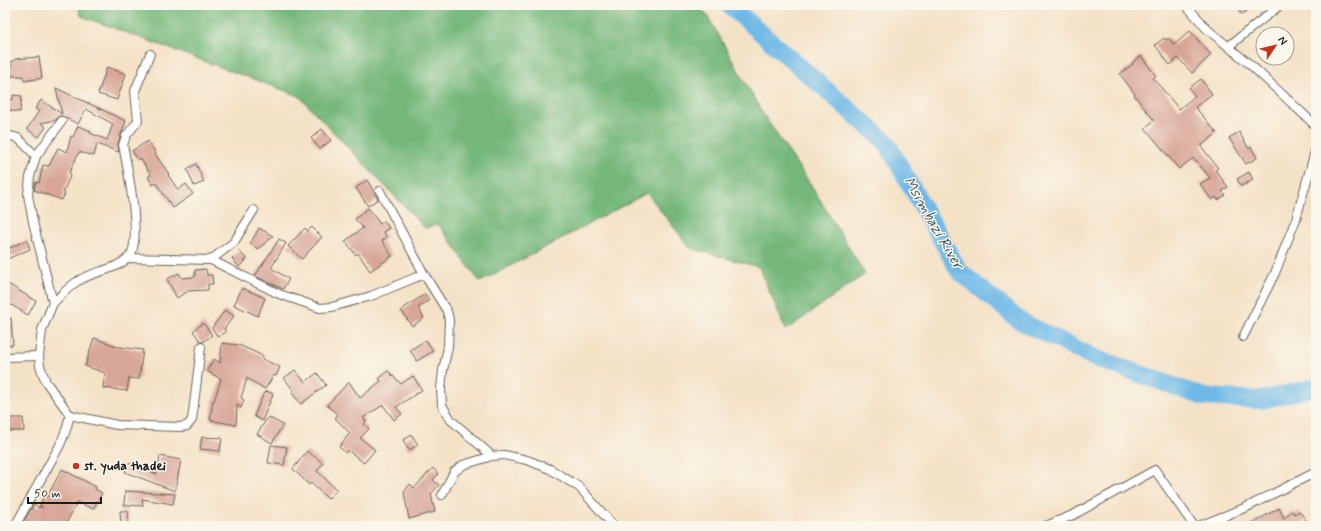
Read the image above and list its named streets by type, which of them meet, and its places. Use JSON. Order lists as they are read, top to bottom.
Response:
{
  "water": ["Msimbazi River"],
  "places": ["st. yuda thadei"],
  "scale_bar": "50 m",
  "north": "top right"
}
